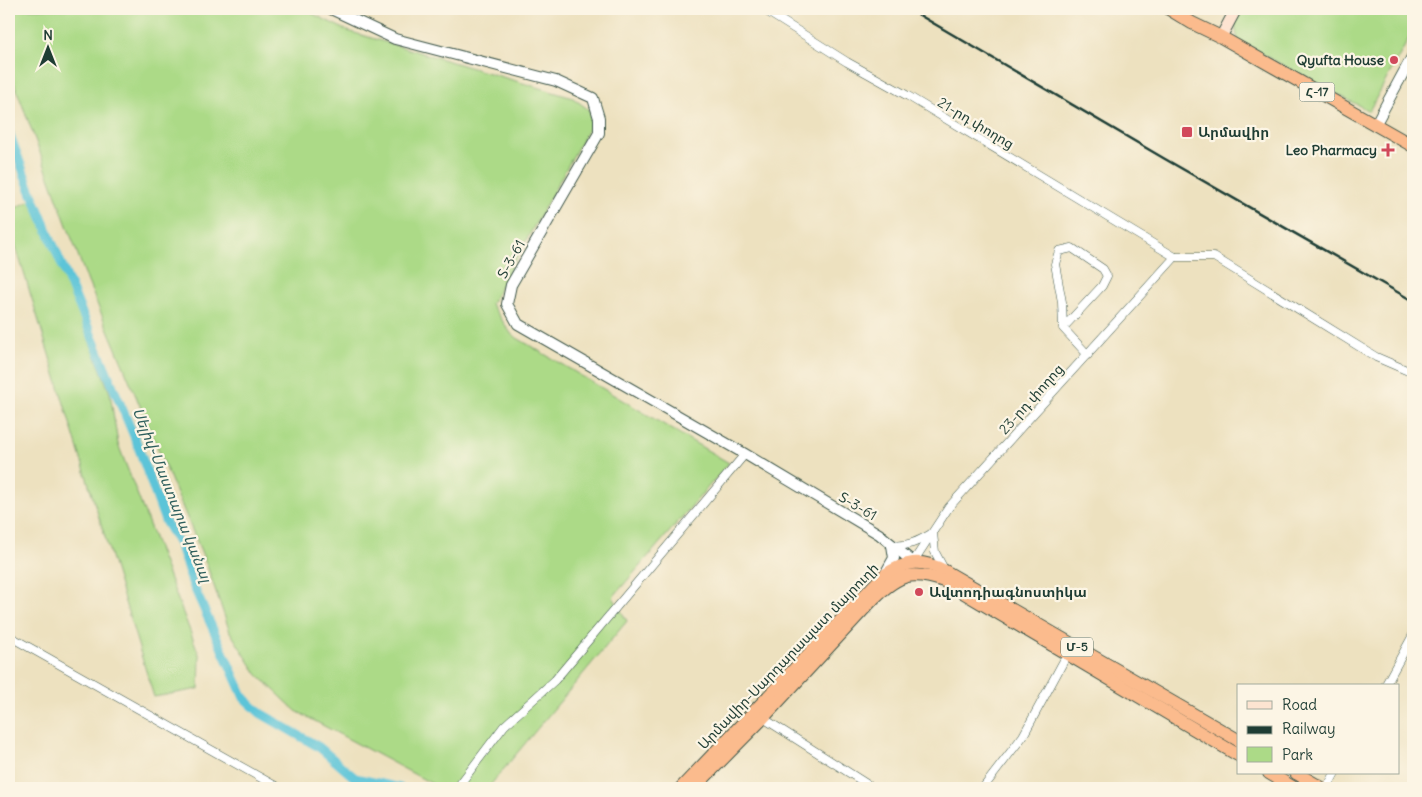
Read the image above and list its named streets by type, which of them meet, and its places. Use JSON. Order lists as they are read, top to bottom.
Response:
{
  "streets": {
    "highway": ["Հ-17", "Մ-5", "Արմավիր-Սարդարապատ մայրուղի"],
    "street": ["21-րդ փողոց", "Տ-3-61", "23-րդ փողոց"]
  },
  "crossings": [
    ["21-րդ փողոց", "23-րդ փողոց"],
    ["Տ-3-61", "23-րդ փողոց"],
    ["Տ-3-61", "Մ-5"],
    ["Տ-3-61", "Արմավիր-Սարդարապատ մայրուղի"],
    ["23-րդ փողոց", "Մ-5"],
    ["23-րդ փողոց", "Արմավիր-Սարդարապատ մայրուղի"],
    ["Մ-5", "Արմավիր-Սարդարապատ մայրուղի"]
  ],
  "water": ["Սելիվ֊Մաստարա կանալ"],
  "places": {
    "other": ["Qyufta House", "Ավտոդիագնոստիկա"],
    "transit": ["Արմավիր"],
    "health": ["Leo Pharmacy"]
  },
  "legend": ["Road", "Railway", "Park"],
  "north": "top"
}
